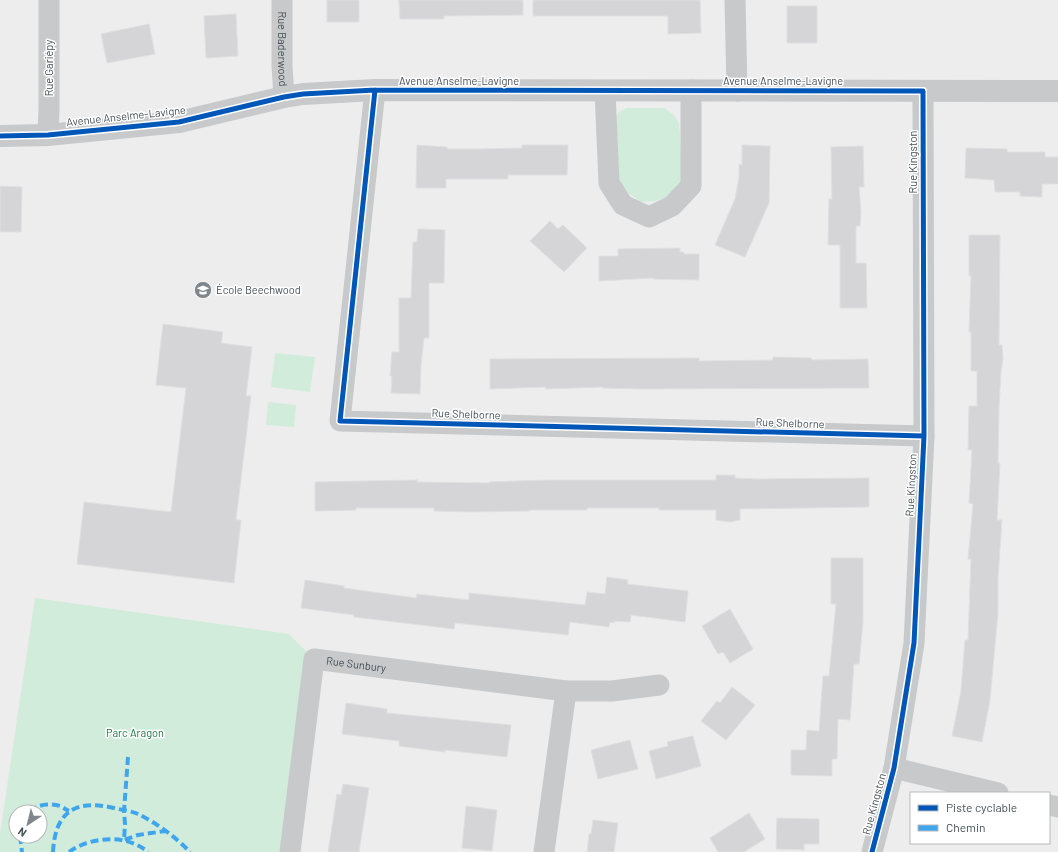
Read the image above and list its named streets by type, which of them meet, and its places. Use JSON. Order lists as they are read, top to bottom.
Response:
{
  "streets": {
    "street": [
      "Rue Baderwood",
      "Rue Gariépy",
      "Avenue Anselme-Lavigne",
      "Rue Kingston",
      "Rue Shelborne",
      "Rue Sunbury"
    ]
  },
  "crossings": [
    ["Rue Baderwood", "Avenue Anselme-Lavigne"],
    ["Rue Gariépy", "Avenue Anselme-Lavigne"],
    ["Avenue Anselme-Lavigne", "Rue Kingston"],
    ["Avenue Anselme-Lavigne", "Rue Shelborne"],
    ["Rue Kingston", "Rue Shelborne"]
  ],
  "parks": ["Parc Aragon"],
  "places": {
    "school or university": ["École Beechwood"]
  },
  "legend": ["Piste cyclable", "Chemin"],
  "north": "bottom left"
}
